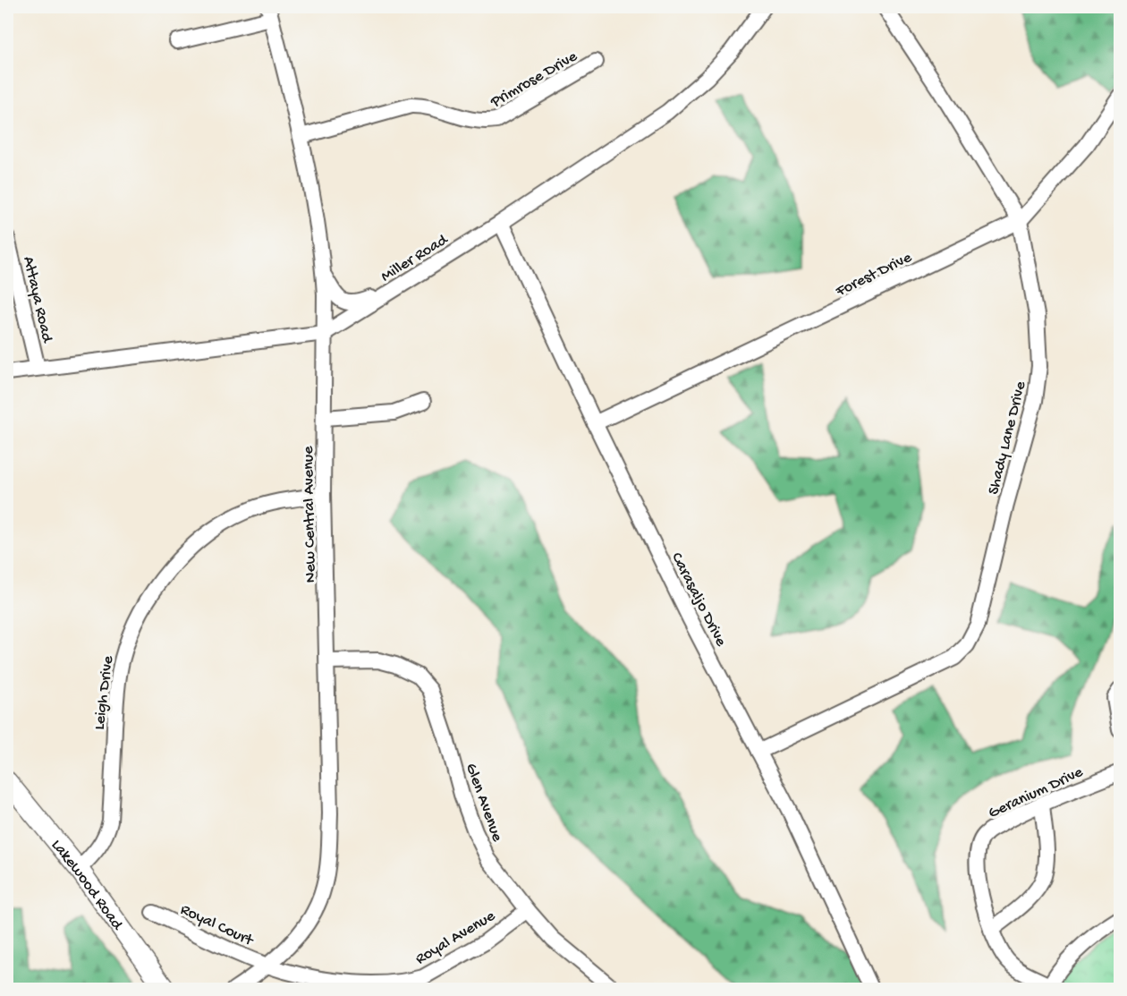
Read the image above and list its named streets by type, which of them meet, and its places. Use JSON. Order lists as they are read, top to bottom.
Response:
{
  "streets": {
    "main road": ["Lakewood Road"],
    "street": [
      "Primrose Drive",
      "Miller Road",
      "Forest Drive",
      "Attaya Road",
      "Shady Lane Drive",
      "New Central Avenue",
      "Carasaljo Drive",
      "Leigh Drive",
      "Geranium Drive",
      "Glen Avenue",
      "Royal Court",
      "Royal Avenue"
    ]
  },
  "crossings": [
    ["Primrose Drive", "New Central Avenue"],
    ["Miller Road", "Attaya Road"],
    ["Miller Road", "New Central Avenue"],
    ["Miller Road", "Carasaljo Drive"],
    ["Forest Drive", "Shady Lane Drive"],
    ["Forest Drive", "Carasaljo Drive"],
    ["Shady Lane Drive", "Carasaljo Drive"],
    ["New Central Avenue", "Leigh Drive"],
    ["New Central Avenue", "Glen Avenue"],
    ["New Central Avenue", "Royal Court"],
    ["New Central Avenue", "Royal Avenue"],
    ["Leigh Drive", "Lakewood Road"],
    ["Glen Avenue", "Royal Avenue"],
    ["Royal Court", "Royal Avenue"]
  ]
}
